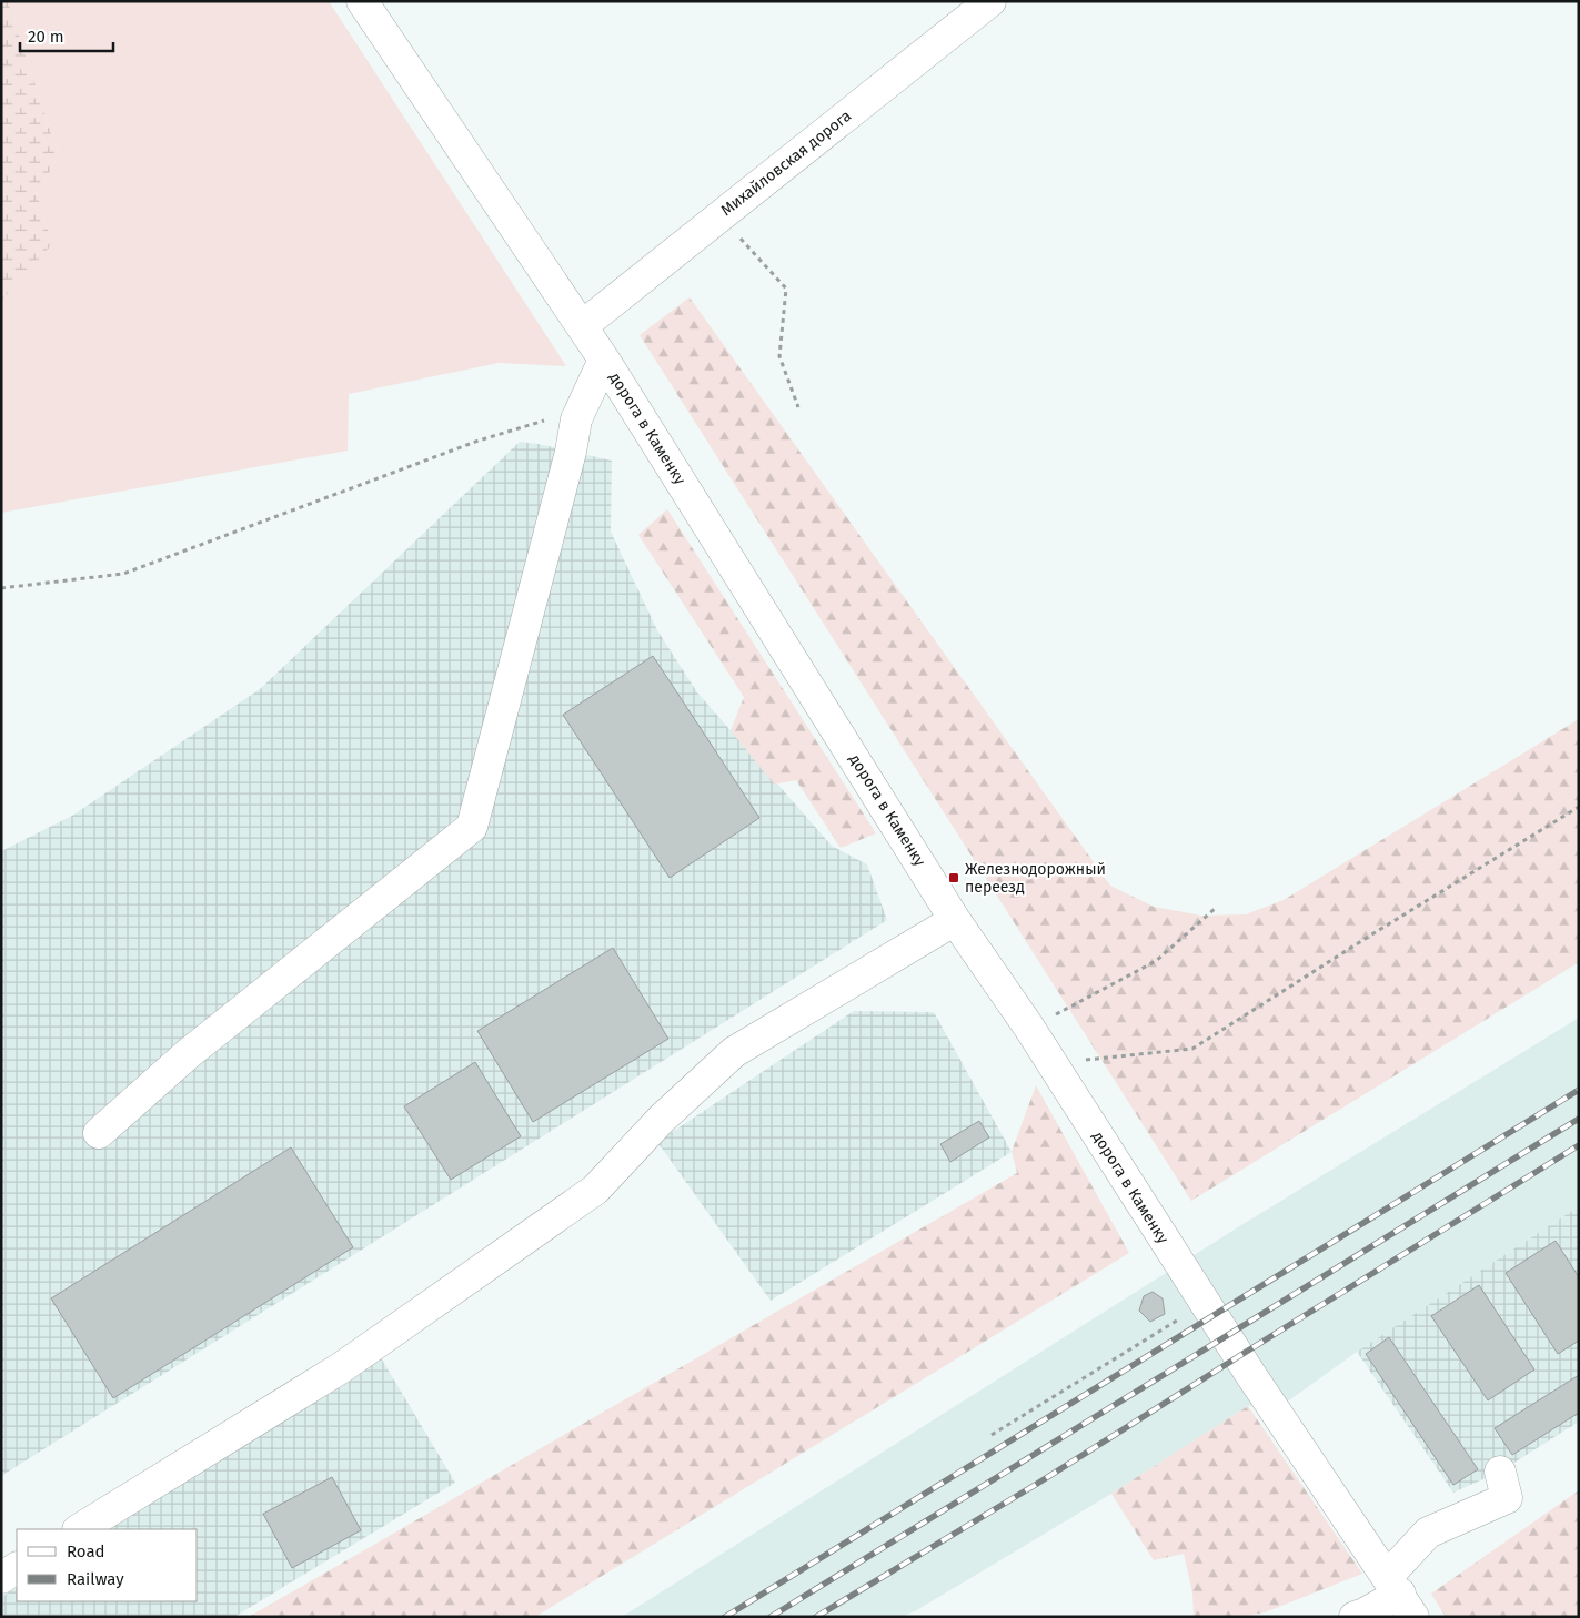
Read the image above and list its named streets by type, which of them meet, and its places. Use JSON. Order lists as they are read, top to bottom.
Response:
{
  "streets": {
    "street": ["Михайловская дорога", "дорога в Каменку"]
  },
  "crossings": [
    ["Михайловская дорога", "дорога в Каменку"]
  ],
  "places": {
    "transit": ["Железнодорожный переезд"]
  },
  "legend": ["Road", "Railway"],
  "scale_bar": "20 m"
}
